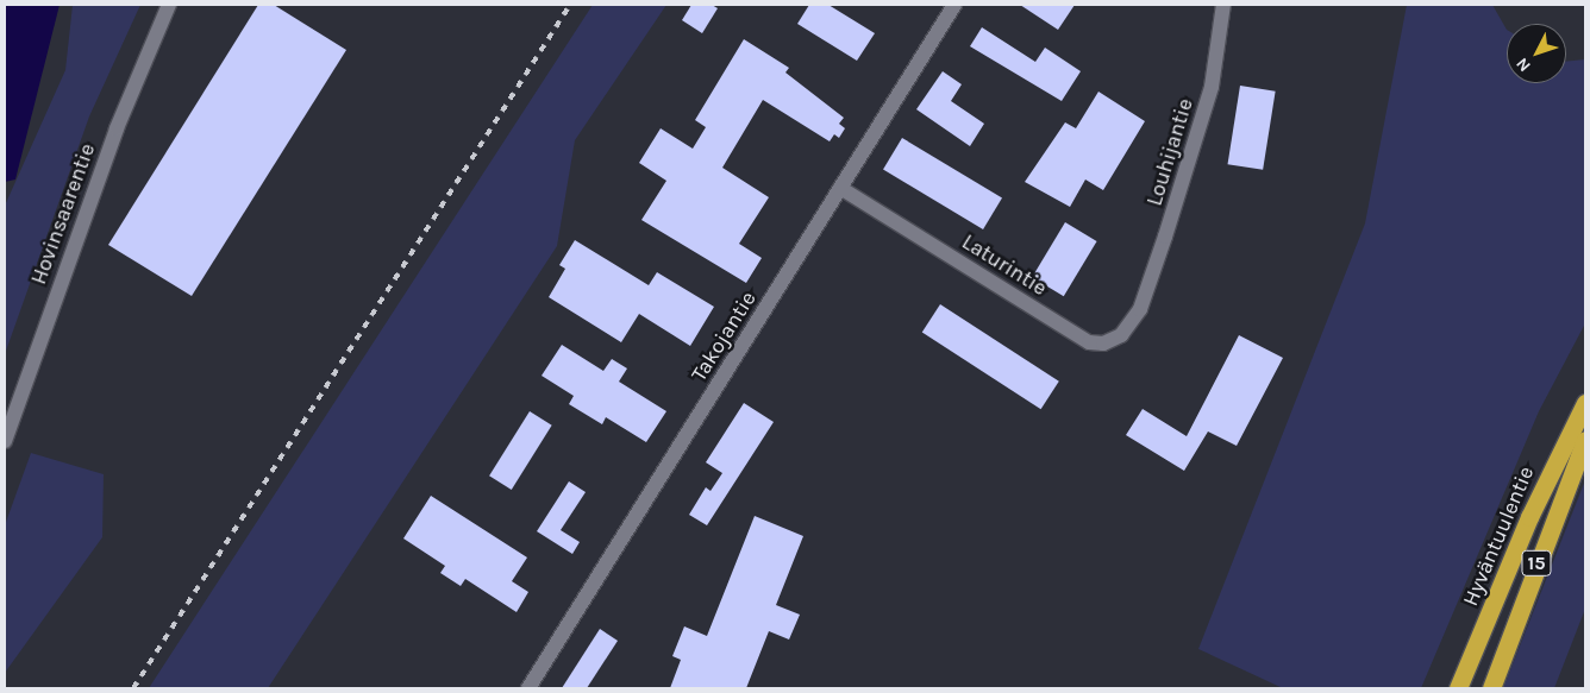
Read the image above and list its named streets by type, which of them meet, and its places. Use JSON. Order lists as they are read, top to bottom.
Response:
{
  "streets": {
    "highway": ["Hyväntuulentie", "15"],
    "street": [
      "Louhijantie",
      "Hovinsaarentie",
      "Laturintie",
      "Takojantie"
    ]
  },
  "crossings": [
    ["Louhijantie", "Laturintie"],
    ["Laturintie", "Takojantie"]
  ],
  "north": "bottom left"
}
